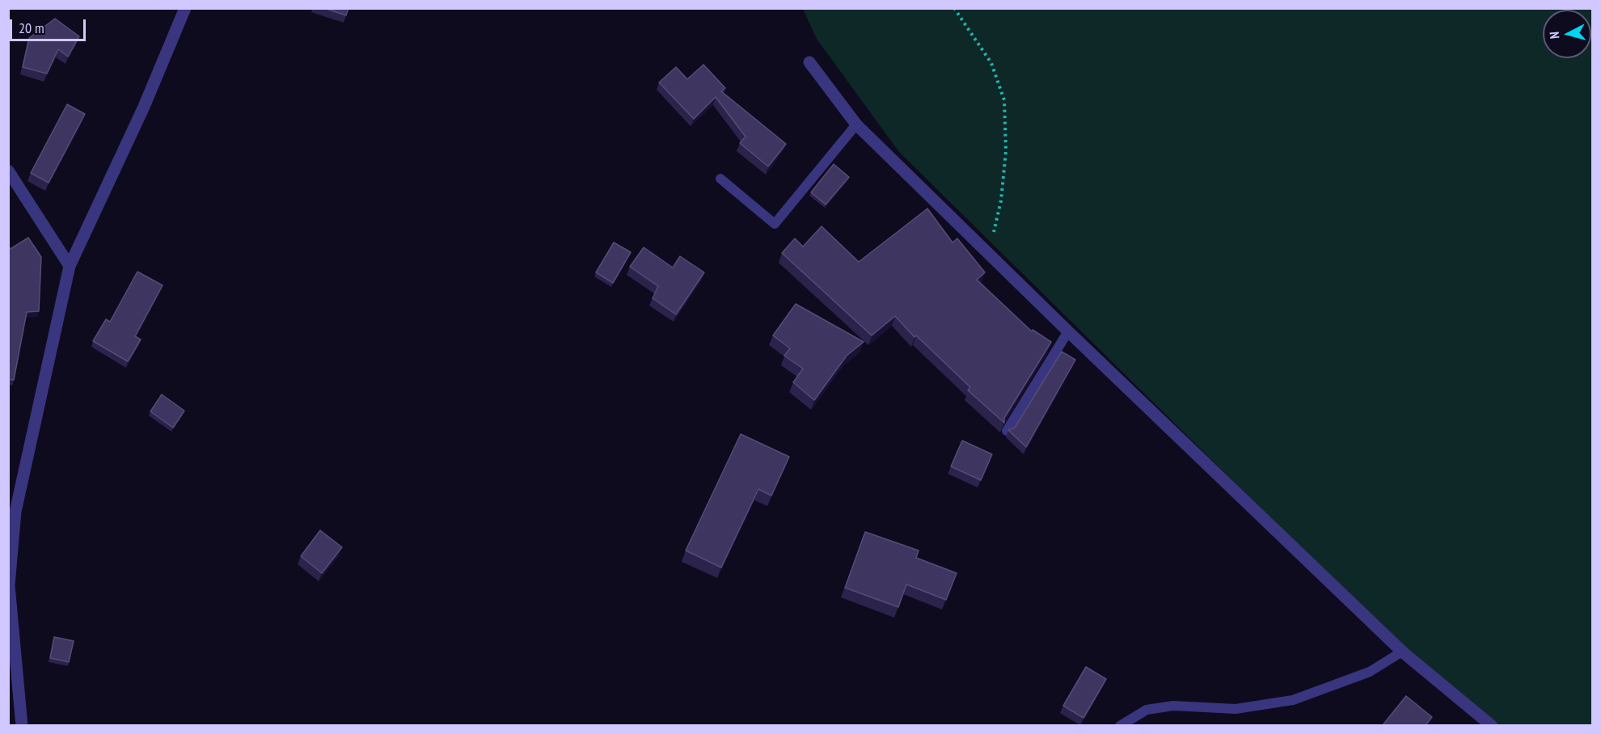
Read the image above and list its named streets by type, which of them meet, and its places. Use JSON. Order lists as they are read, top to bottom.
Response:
{
  "scale_bar": "20 m",
  "north": "left"
}
